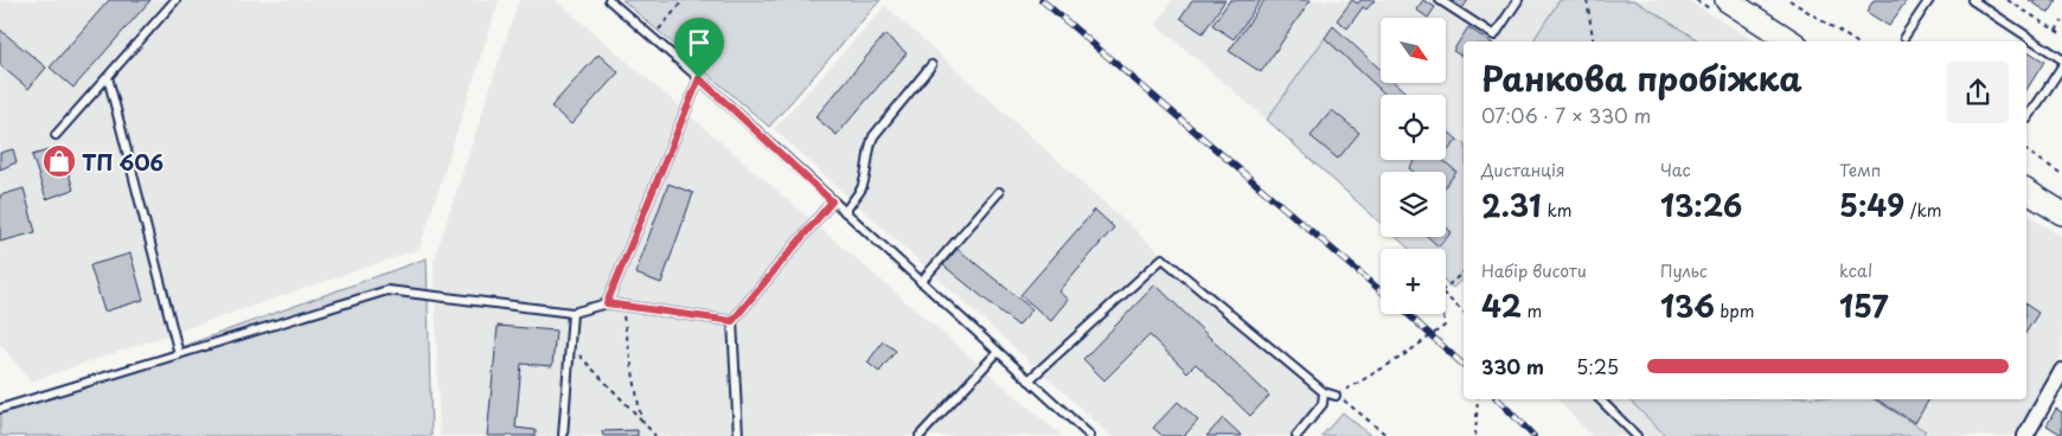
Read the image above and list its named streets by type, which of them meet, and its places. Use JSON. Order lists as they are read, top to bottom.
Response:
{
  "places": {
    "shop": ["ТП 606"]
  },
  "north": "bottom right",
  "page": {
    "map_buttons": "+",
    "heading": ["Ранкова пробіжка", "07:06 · 7 × 330 m"],
    "stats": [
      ["Дистанція", "2.31 km"],
      ["Час", "13:26"],
      ["Темп", "5:49 /km"],
      ["Набір висоти", "42 m"],
      ["Пульс", "136 bpm"],
      ["kcal", "157"]
    ],
    "list": [
      {
        "name": "330 m",
        "note": "5:25"
      }
    ]
  }
}
